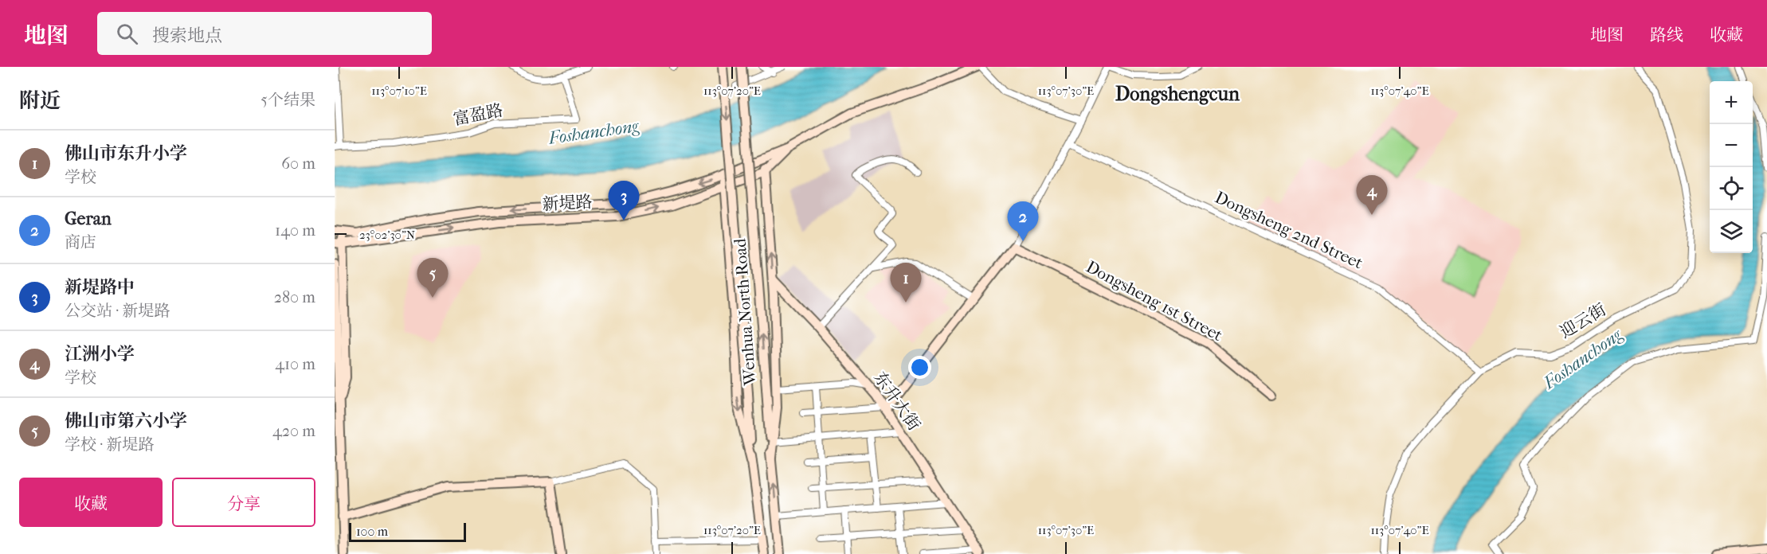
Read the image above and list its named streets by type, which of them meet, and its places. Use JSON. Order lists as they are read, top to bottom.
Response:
{
  "streets": {
    "main road": [
      "新堤路",
      "Dongsheng 1st Street",
      "Wenhua North Road",
      "东升大街"
    ],
    "street": ["富盈路", "Dongsheng 2nd Street", "迎云街"]
  },
  "crossings": [
    ["Dongsheng 2nd Street", "迎云街"]
  ],
  "districts": ["Dongshengcun"],
  "water": ["Foshanchong"],
  "scale_bar": "100 m",
  "page": {
    "header": "地图",
    "search": "搜索地点",
    "nav": ["地图", "路线", "收藏"],
    "heading": ["附近", "5个结果"],
    "map_buttons": ["+", "−"],
    "list": [
      {
        "mark": "1",
        "name": "佛山市东升小学",
        "note": "学校",
        "value": "60 m"
      },
      {
        "mark": "2",
        "name": "Geran",
        "note": "商店",
        "value": "140 m"
      },
      {
        "mark": "3",
        "name": "新堤路中",
        "note": "公交站 · 新堤路",
        "value": "280 m"
      },
      {
        "mark": "4",
        "name": "江洲小学",
        "note": "学校",
        "value": "410 m"
      },
      {
        "mark": "5",
        "name": "佛山市第六小学",
        "note": "学校 · 新堤路",
        "value": "420 m"
      }
    ],
    "pins": [
      "4",
      "3",
      "2",
      "5",
      "1"
    ],
    "buttons": ["收藏", "分享"],
    "scale": "100 m"
  },
  "coordinates": [
    "113°07'10\"E",
    "113°07'20\"E",
    "113°07'30\"E",
    "113°07'40\"E",
    "23°02'30\"N"
  ]
}
